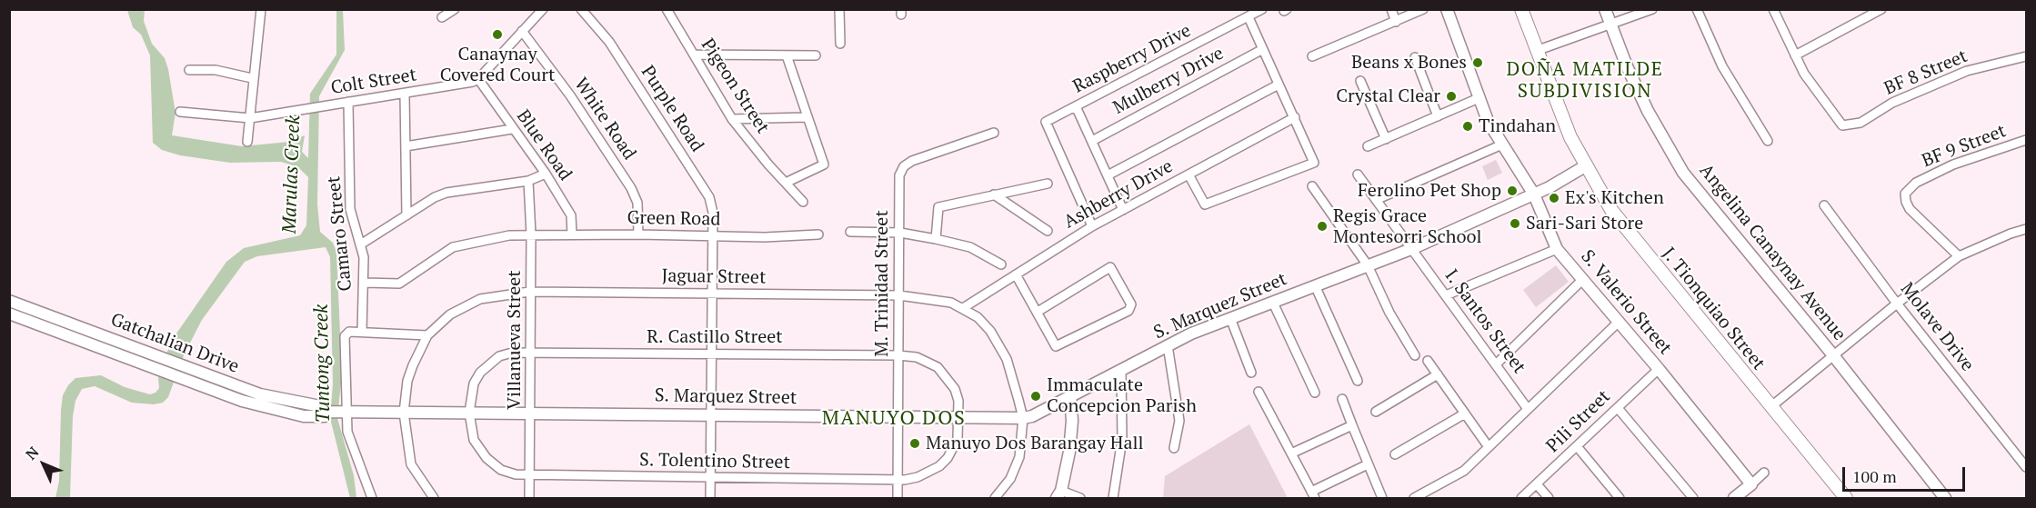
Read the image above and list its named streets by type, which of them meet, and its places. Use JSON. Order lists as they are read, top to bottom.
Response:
{
  "streets": {
    "main road": ["J. Tionquiao Street"],
    "street": [
      "Raspberry Drive",
      "BF 8 Street",
      "Mulberry Drive",
      "Colt Street",
      "Pigeon Street",
      "Purple Road",
      "White Road",
      "Blue Road",
      "BF 9 Street",
      "Ashberry Drive",
      "Green Road",
      "Camaro Street",
      "Angelina Canaynay Avenue",
      "Jaguar Street",
      "M. Trinidad Street",
      "S. Valerio Street",
      "S. Marquez Street",
      "I. Santos Street",
      "Molave Drive",
      "R. Castillo Street",
      "Villanueva Street",
      "Gatchalian Drive",
      "Pili Street",
      "S. Tolentino Street"
    ]
  },
  "crossings": [
    ["Raspberry Drive", "Ashberry Drive"],
    ["Colt Street", "Blue Road"],
    ["Colt Street", "Camaro Street"],
    ["Purple Road", "Green Road"],
    ["Purple Road", "Jaguar Street"],
    ["Purple Road", "S. Marquez Street"],
    ["Purple Road", "R. Castillo Street"],
    ["Purple Road", "S. Tolentino Street"],
    ["White Road", "Green Road"],
    ["Blue Road", "Green Road"],
    ["Ashberry Drive", "Jaguar Street"],
    ["Green Road", "Camaro Street"],
    ["Green Road", "Villanueva Street"],
    ["Jaguar Street", "M. Trinidad Street"],
    ["Jaguar Street", "S. Marquez Street"],
    ["Jaguar Street", "Villanueva Street"],
    ["M. Trinidad Street", "S. Marquez Street"],
    ["M. Trinidad Street", "R. Castillo Street"],
    ["M. Trinidad Street", "S. Tolentino Street"],
    ["S. Valerio Street", "S. Marquez Street"],
    ["S. Valerio Street", "Pili Street"],
    ["S. Marquez Street", "J. Tionquiao Street"],
    ["S. Marquez Street", "I. Santos Street"],
    ["S. Marquez Street", "R. Castillo Street"],
    ["S. Marquez Street", "Villanueva Street"],
    ["S. Marquez Street", "Gatchalian Drive"],
    ["S. Marquez Street", "S. Tolentino Street"],
    ["R. Castillo Street", "Villanueva Street"],
    ["R. Castillo Street", "S. Tolentino Street"],
    ["Villanueva Street", "S. Tolentino Street"]
  ],
  "districts": ["DOÑA MATILDE SUBDIVISION", "MANUYO DOS"],
  "water": ["Marulas Creek", "Tuntong Creek"],
  "places": [
    "Canaynay Covered Court",
    "Beans x Bones",
    "Crystal Clear",
    "Tindahan",
    "Ferolino Pet Shop",
    "Ex's Kitchen",
    "Sari-Sari Store",
    "Regis Grace Montesorri School",
    "Immaculate Concepcion Parish",
    "Manuyo Dos Barangay Hall"
  ],
  "scale_bar": "100 m",
  "north": "top left"
}
